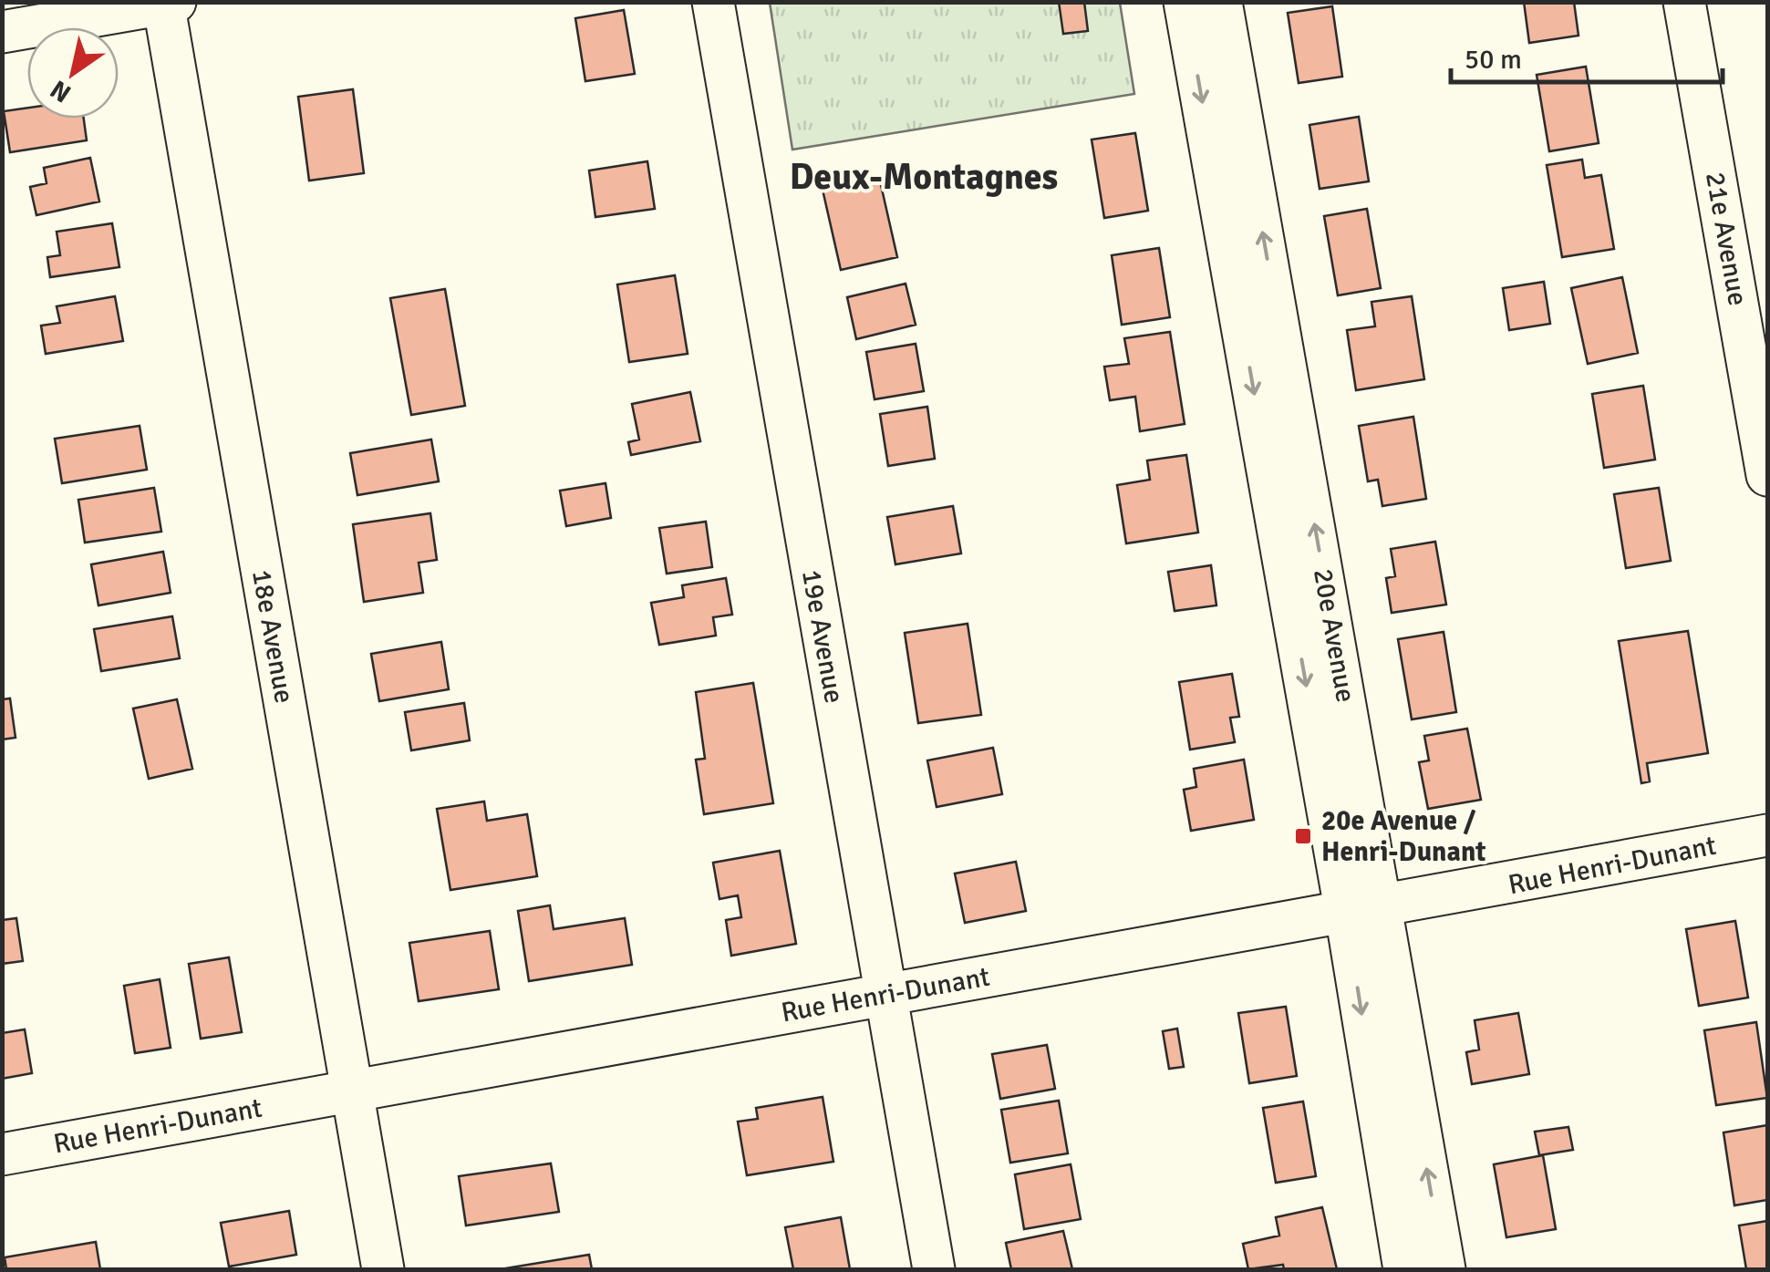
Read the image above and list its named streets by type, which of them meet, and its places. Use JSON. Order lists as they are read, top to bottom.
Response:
{
  "streets": {
    "street": [
      "21e Avenue",
      "20e Avenue",
      "18e Avenue",
      "19e Avenue",
      "Rue Henri-Dunant"
    ]
  },
  "crossings": [
    ["20e Avenue", "Rue Henri-Dunant"],
    ["18e Avenue", "Rue Henri-Dunant"],
    ["19e Avenue", "Rue Henri-Dunant"]
  ],
  "districts": ["Deux-Montagnes"],
  "places": {
    "transit": ["20e Avenue / Henri-Dunant"]
  },
  "scale_bar": "50 m",
  "north": "bottom left"
}
